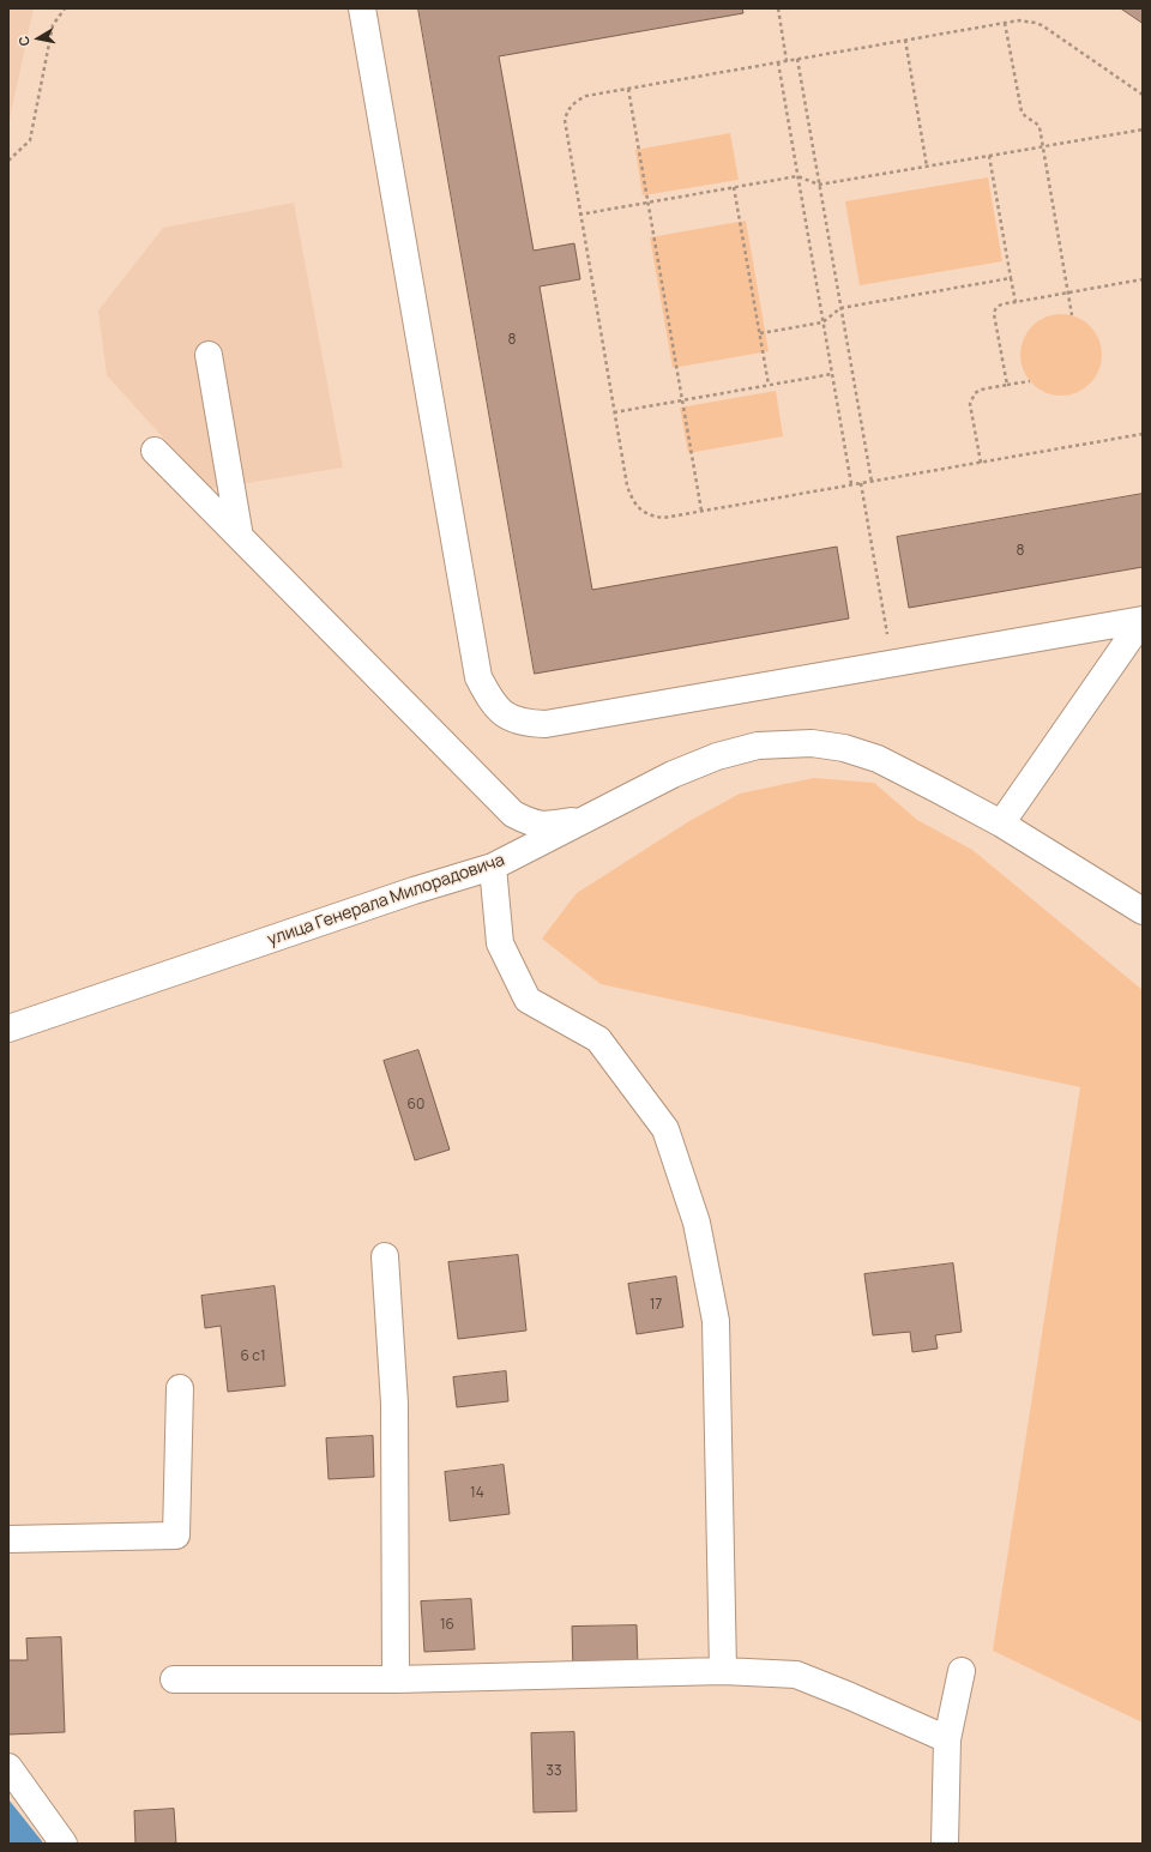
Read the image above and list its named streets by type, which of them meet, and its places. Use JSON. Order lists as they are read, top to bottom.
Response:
{
  "streets": {
    "street": ["улица Генерала Милорадовича"]
  },
  "house_numbers": [
    "8",
    "8",
    "60",
    "17",
    "6 с1",
    "14",
    "16",
    "33"
  ],
  "north": "left"
}
